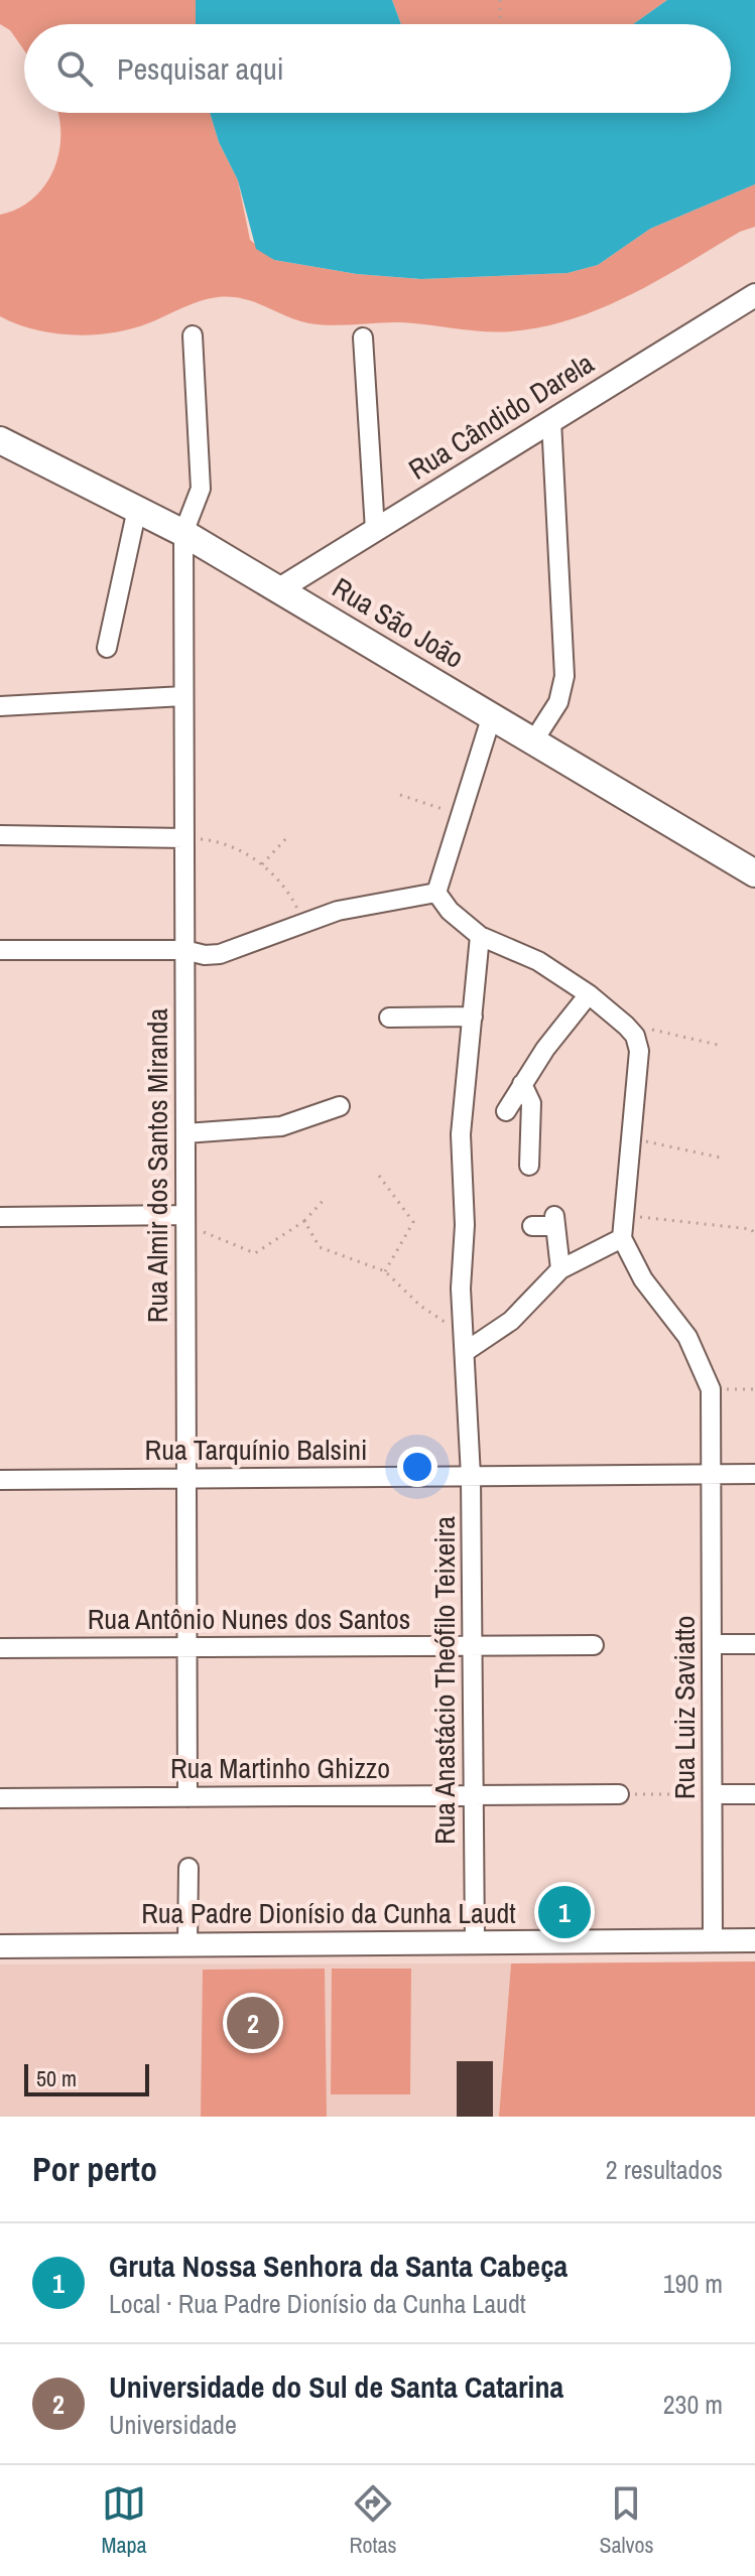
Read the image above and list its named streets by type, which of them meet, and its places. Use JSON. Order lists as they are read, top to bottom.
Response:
{
  "streets": {
    "main road": ["Rua São João"],
    "street": [
      "Rua Cândido Darela",
      "Rua Almir dos Santos Miranda",
      "Rua Tarquínio Balsini",
      "Rua Antônio Nunes dos Santos",
      "Rua Anastácio Theófilo Teixeira",
      "Rua Luiz Saviatto",
      "Rua Martinho Ghizzo",
      "Rua Padre Dionísio da Cunha Laudt"
    ]
  },
  "crossings": [
    ["Rua Cândido Darela", "Rua São João"],
    ["Rua São João", "Rua Almir dos Santos Miranda"],
    ["Rua Almir dos Santos Miranda", "Rua Tarquínio Balsini"],
    ["Rua Almir dos Santos Miranda", "Rua Antônio Nunes dos Santos"],
    ["Rua Almir dos Santos Miranda", "Rua Martinho Ghizzo"],
    ["Rua Tarquínio Balsini", "Rua Anastácio Theófilo Teixeira"],
    ["Rua Tarquínio Balsini", "Rua Luiz Saviatto"],
    ["Rua Antônio Nunes dos Santos", "Rua Anastácio Theófilo Teixeira"],
    ["Rua Anastácio Theófilo Teixeira", "Rua Martinho Ghizzo"],
    ["Rua Anastácio Theófilo Teixeira", "Rua Padre Dionísio da Cunha Laudt"],
    ["Rua Luiz Saviatto", "Rua Padre Dionísio da Cunha Laudt"]
  ],
  "scale_bar": "50 m",
  "page": {
    "search": "Pesquisar aqui",
    "pins": ["1", "2"],
    "scale": "50 m",
    "heading": ["Por perto", "2 resultados"],
    "list": [
      {
        "mark": "1",
        "name": "Gruta Nossa Senhora da Santa Cabeça",
        "note": "Local · Rua Padre Dionísio da Cunha Laudt",
        "value": "190 m"
      },
      {
        "mark": "2",
        "name": "Universidade do Sul de Santa Catarina",
        "note": "Universidade",
        "value": "230 m"
      }
    ],
    "nav": ["Mapa", "Rotas", "Salvos"]
  }
}
